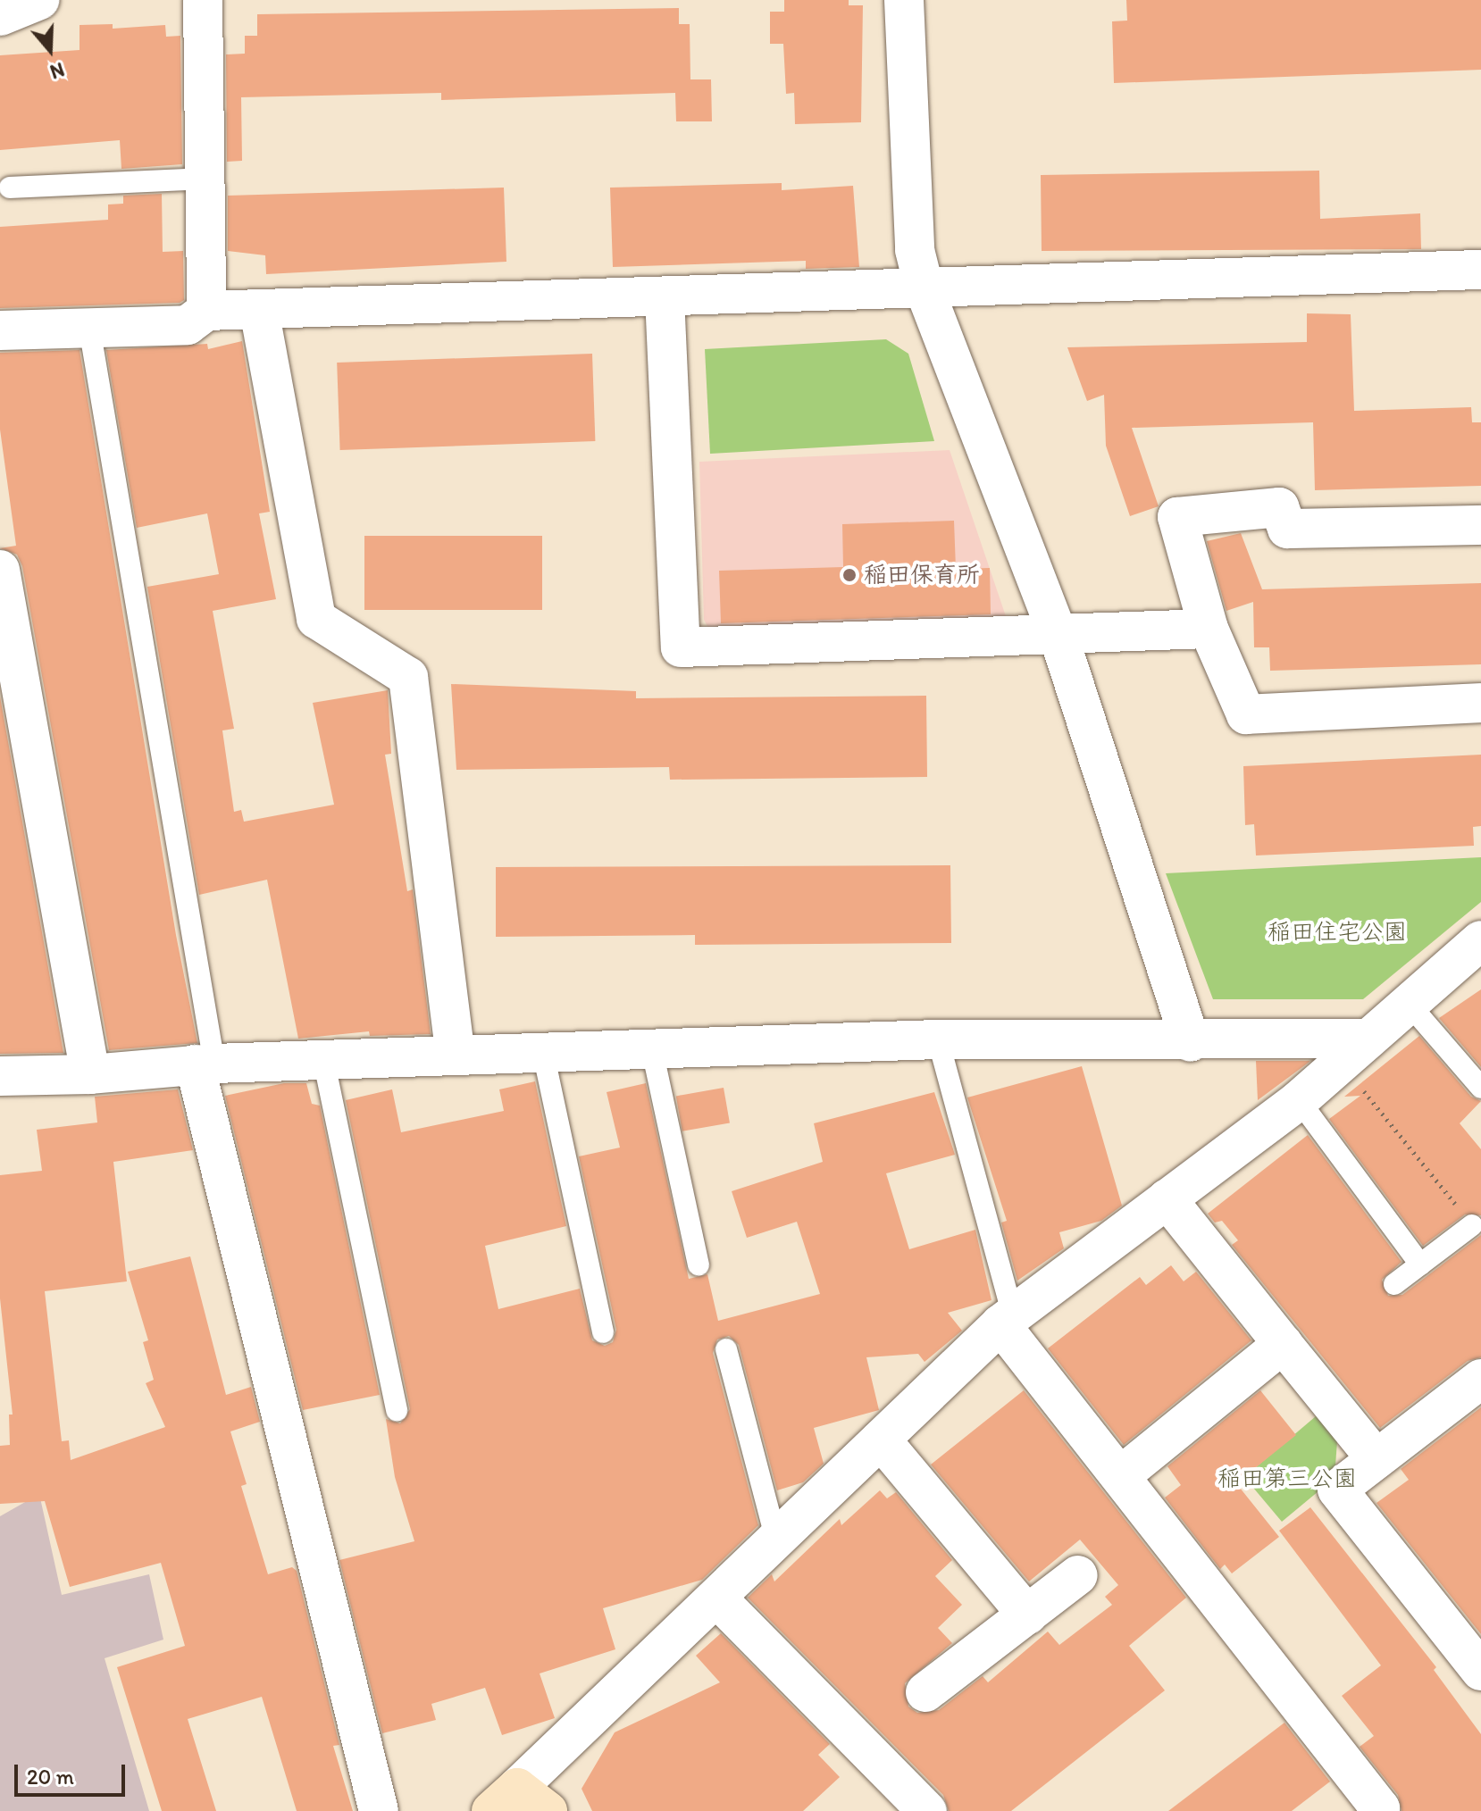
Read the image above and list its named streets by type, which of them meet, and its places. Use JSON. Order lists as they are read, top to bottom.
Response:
{
  "parks": ["稲田住宅公園", "稲田第三公園"],
  "places": ["稲田保育所"],
  "scale_bar": "20 m",
  "north": "bottom"
}
